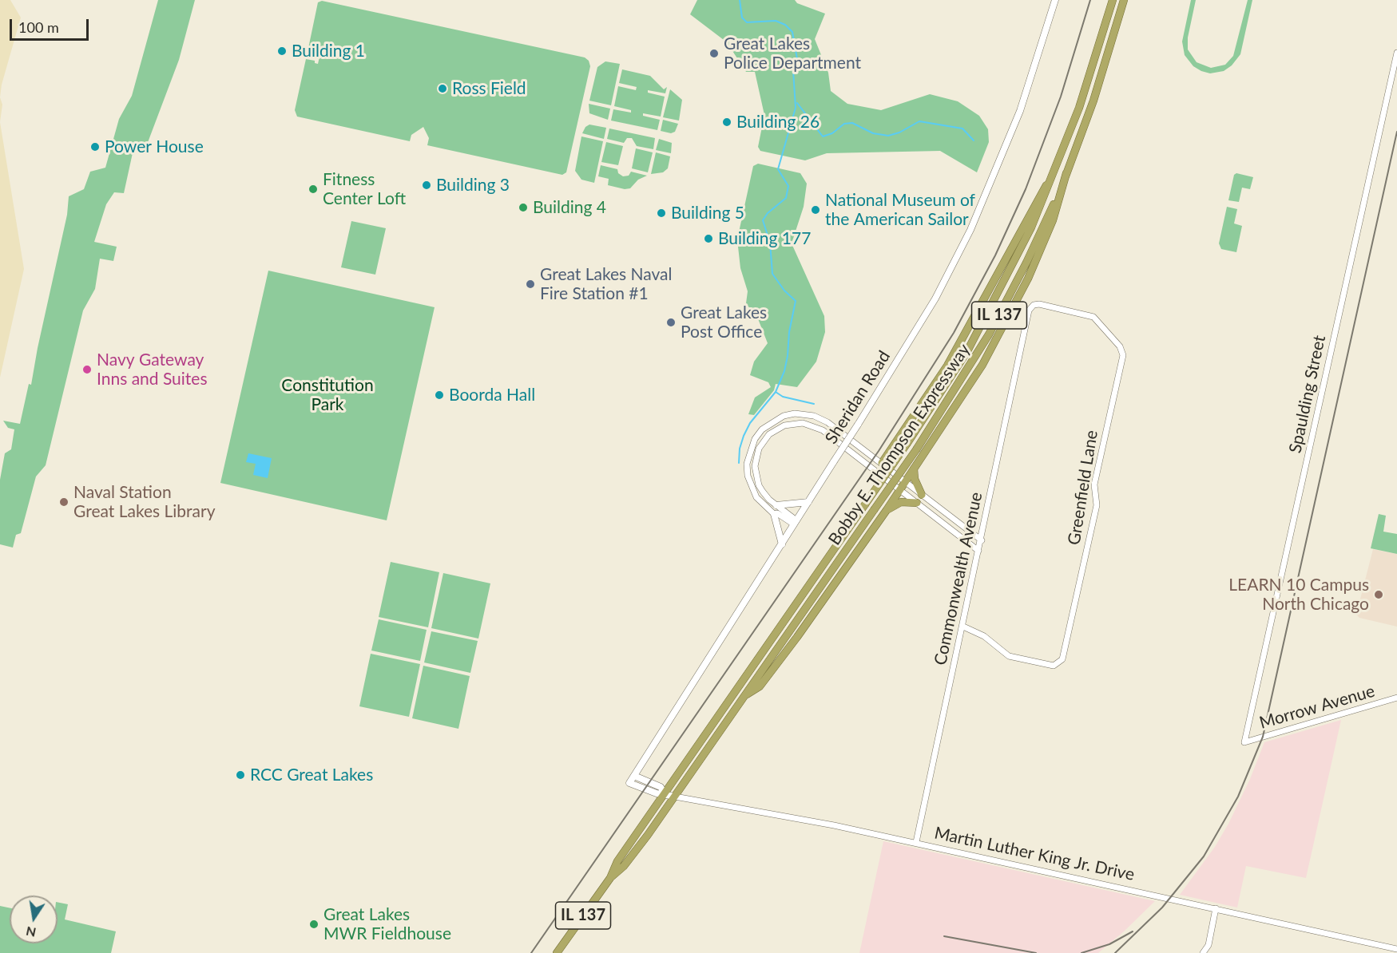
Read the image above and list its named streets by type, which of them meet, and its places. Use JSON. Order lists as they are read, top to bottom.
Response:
{
  "streets": {
    "highway": ["IL 137", "Bobby E. Thompson Expressway"],
    "main road": ["Sheridan Road", "Martin Luther King Jr. Drive"],
    "street": [
      "Spaulding Street",
      "Greenfield Lane",
      "Commonwealth Avenue",
      "Morrow Avenue"
    ]
  },
  "crossings": [
    ["IL 137", "Bobby E. Thompson Expressway"],
    ["IL 137", "Martin Luther King Jr. Drive"],
    ["Spaulding Street", "Morrow Avenue"],
    ["Sheridan Road", "Martin Luther King Jr. Drive"],
    ["Bobby E. Thompson Expressway", "Martin Luther King Jr. Drive"],
    ["Greenfield Lane", "Commonwealth Avenue"],
    ["Commonwealth Avenue", "Martin Luther King Jr. Drive"]
  ],
  "parks": ["Constitution Park"],
  "places": [
    "Building 1",
    "Great Lakes Police Department",
    "Ross Field",
    "Building 26",
    "Power House",
    "Building 3",
    "Fitness Center Loft",
    "Building 4",
    "National Museum of the American Sailor",
    "Building 5",
    "Building 177",
    "Great Lakes Naval Fire Station #1",
    "Great Lakes Post Office",
    "Navy Gateway Inns and Suites",
    "Boorda Hall",
    "Naval Station Great Lakes Library",
    "LEARN 10 Campus North Chicago",
    "RCC Great Lakes",
    "Great Lakes MWR Fieldhouse"
  ],
  "scale_bar": "100 m",
  "north": "bottom"
}
